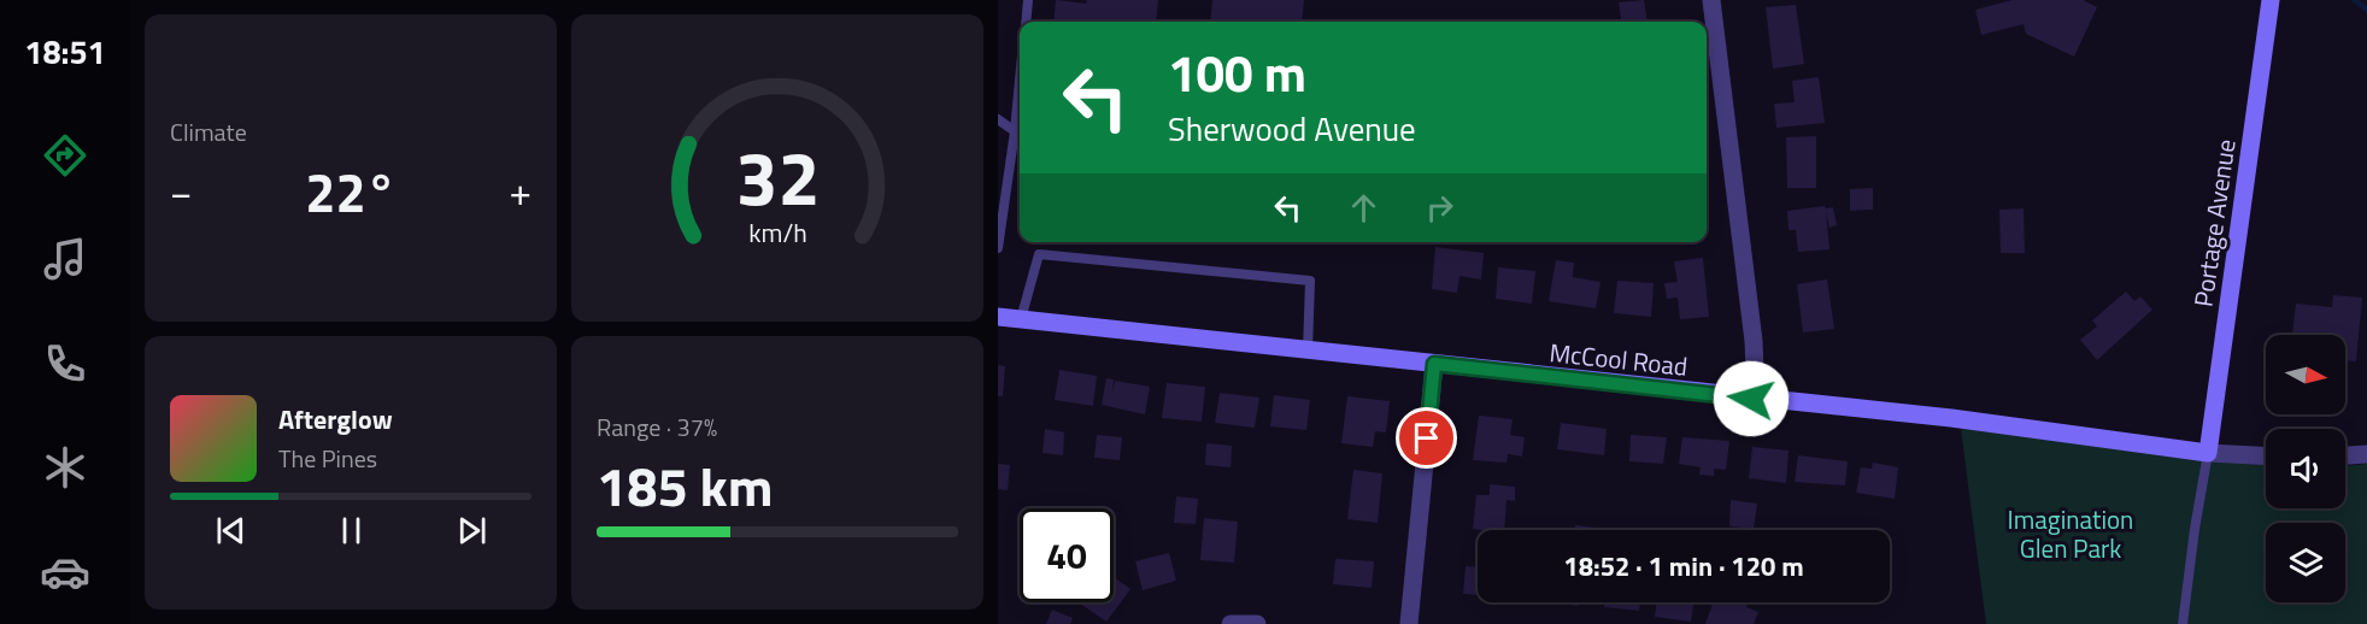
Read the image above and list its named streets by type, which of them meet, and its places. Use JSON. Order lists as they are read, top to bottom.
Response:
{
  "streets": {
    "street": ["Portage Avenue", "McCool Road"]
  },
  "crossings": [
    ["Portage Avenue", "McCool Road"]
  ],
  "parks": ["Imagination Glen Park"],
  "north": "right",
  "page": {
    "tabs": "18:51",
    "tile": [
      "Climate",
      ["Range · 37%", "185 km"]
    ],
    "turn": ["100 m", "Sherwood Avenue"],
    "heat": ["−", "22°", "+"],
    "song": ["Afterglow", "The Pines"],
    "limit": "40",
    "trip": "18:52 · 1 min · 120 m",
    "gauge": ["32", "km/h"]
  }
}
